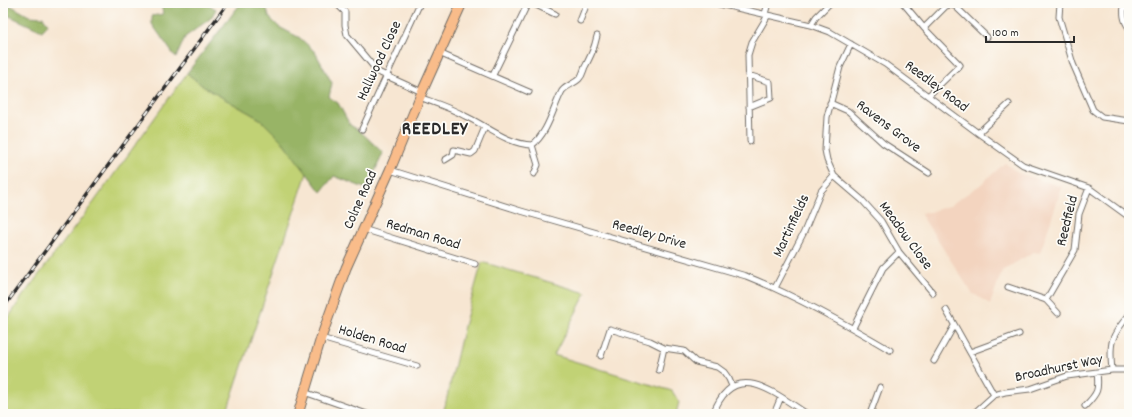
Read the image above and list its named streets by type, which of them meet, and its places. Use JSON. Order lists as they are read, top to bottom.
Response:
{
  "streets": {
    "highway": ["Colne Road"],
    "street": [
      "Hallwood Close",
      "Reedley Road",
      "Ravens Grove",
      "Reedfield",
      "Martinfields",
      "Redman Road",
      "Reedley Drive",
      "Meadow Close",
      "Holden Road",
      "Broadhurst Way"
    ]
  },
  "crossings": [
    ["Reedley Road", "Reedfield"],
    ["Reedley Road", "Meadow Close"],
    ["Ravens Grove", "Meadow Close"],
    ["Colne Road", "Redman Road"],
    ["Colne Road", "Reedley Drive"],
    ["Colne Road", "Holden Road"],
    ["Martinfields", "Reedley Drive"],
    ["Martinfields", "Meadow Close"]
  ],
  "districts": ["REEDLEY"],
  "scale_bar": "100 m"
}
